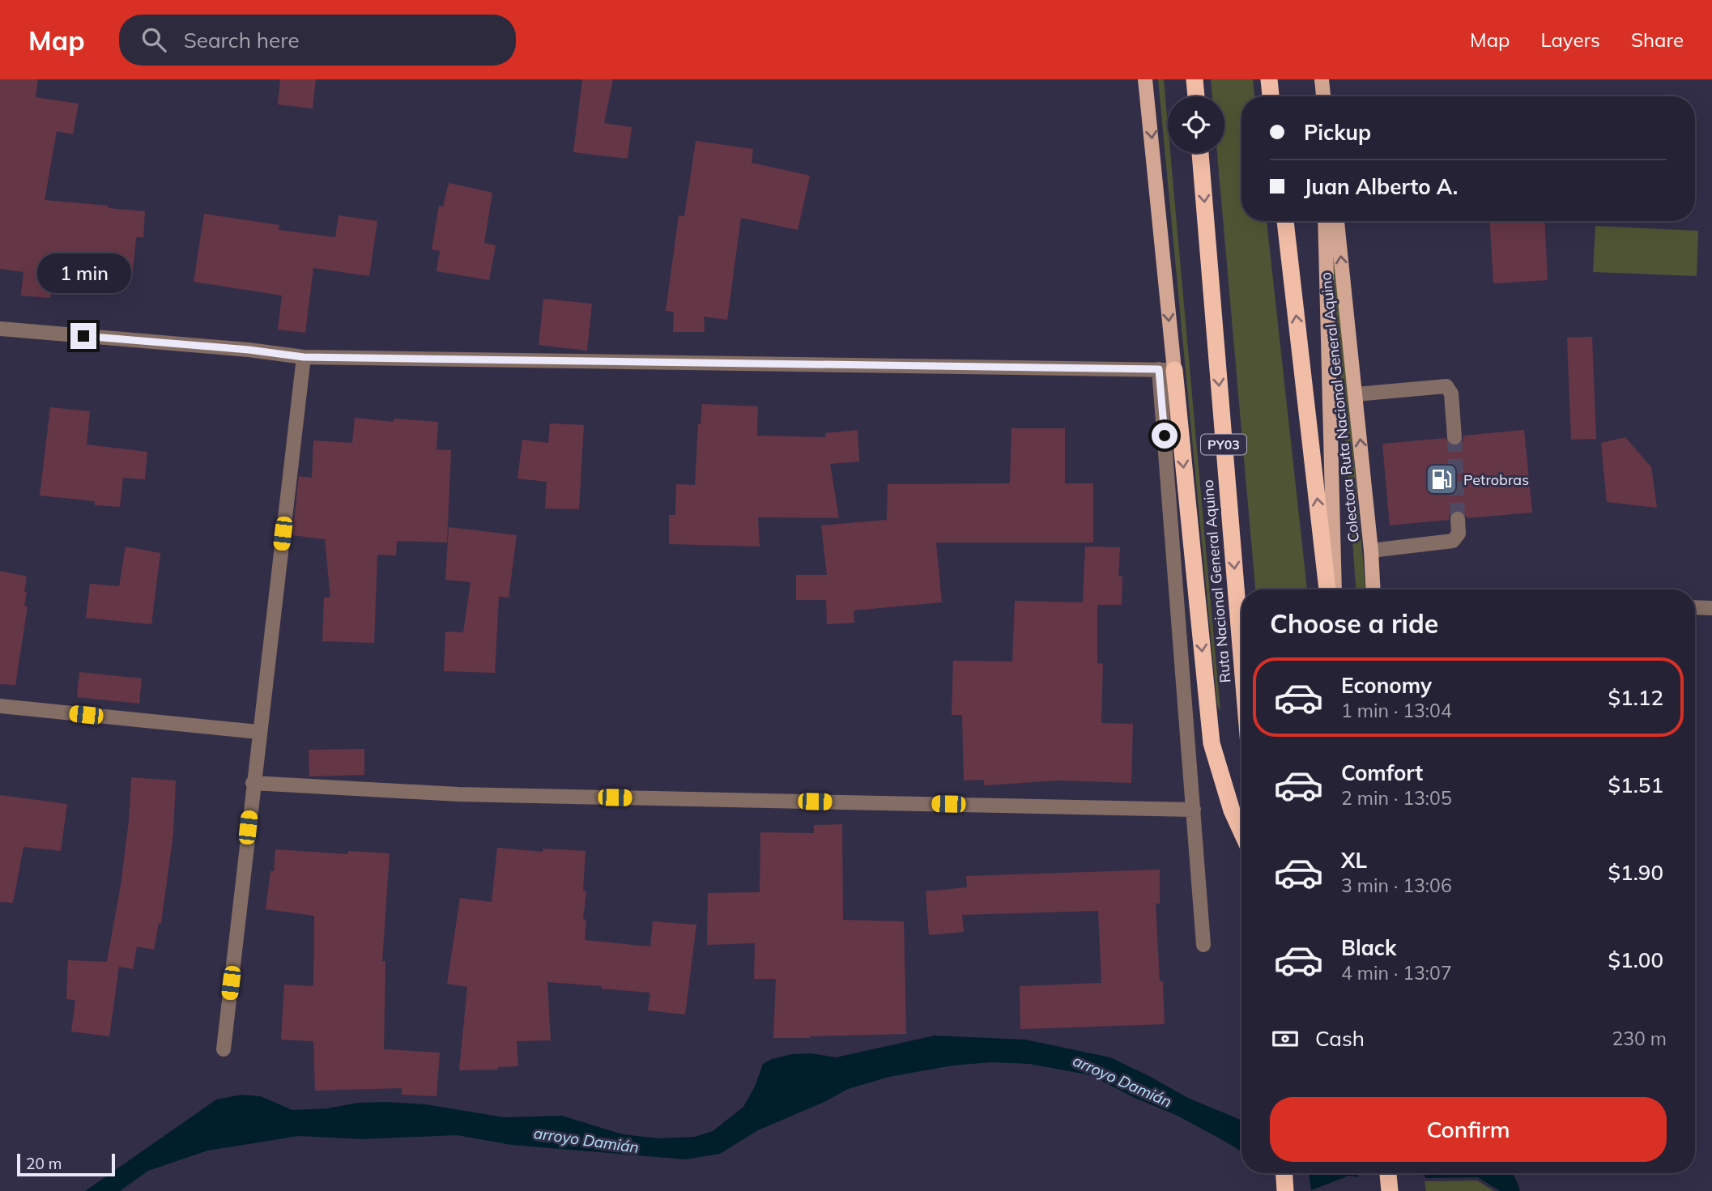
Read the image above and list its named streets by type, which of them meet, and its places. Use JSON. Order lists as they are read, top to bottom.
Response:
{
  "streets": {
    "highway": ["PY03", "Ruta Nacional General Aquino"],
    "main road": ["Colectora Ruta Nacional General Aquino"]
  },
  "water": ["arroyo Damián"],
  "places": {
    "fuel station": ["Petrobras"]
  },
  "scale_bar": "20 m",
  "page": {
    "header": "Map",
    "search": "Search here",
    "nav": ["Map", "Layers", "Share"],
    "banner": ["Pickup", "Juan Alberto A."],
    "bubble": "1 min",
    "heading": "Choose a ride",
    "list": [
      {
        "name": "Economy",
        "note": "1 min · 13:04",
        "value": "$1.12"
      },
      {
        "name": "Comfort",
        "note": "2 min · 13:05",
        "value": "$1.51"
      },
      {
        "name": "XL",
        "note": "3 min · 13:06",
        "value": "$1.90"
      },
      {
        "name": "Black",
        "note": "4 min · 13:07",
        "value": "$1.00"
      }
    ],
    "pay": ["Cash", "230 m"],
    "buttons": "Confirm",
    "scale": "20 m"
  }
}
